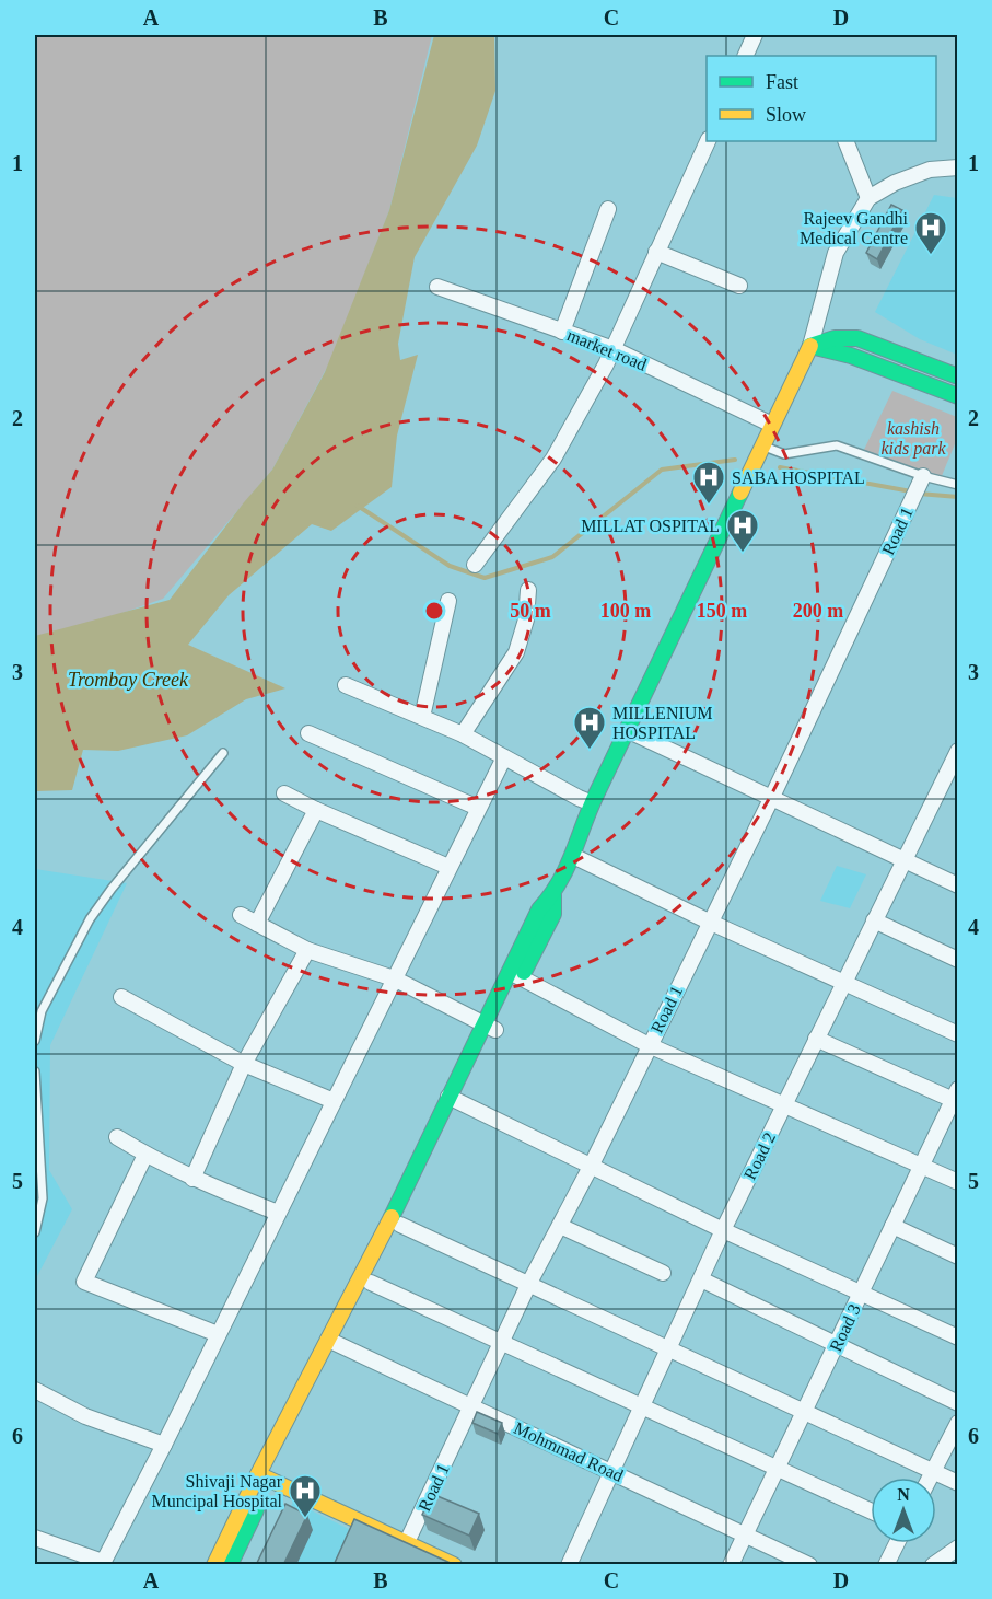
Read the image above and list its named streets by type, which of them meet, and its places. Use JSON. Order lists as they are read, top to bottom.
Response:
{
  "streets": {
    "street": [
      "market road",
      "Road 1",
      "Road 2",
      "Road 3",
      "Mohmmad Road"
    ]
  },
  "crossings": [
    ["Road 1", "Mohmmad Road"],
    ["Road 2", "Mohmmad Road"],
    ["Road 3", "Mohmmad Road"]
  ],
  "water": ["Trombay Creek"],
  "parks": ["kashish kids park"],
  "places": {
    "hospital": [
      "Rajeev Gandhi Medical Centre",
      "SABA HOSPITAL",
      "MILLAT OSPITAL",
      "MILLENIUM HOSPITAL",
      "Shivaji Nagar Muncipal Hospital"
    ]
  },
  "legend": ["Fast", "Slow"],
  "north": "top",
  "grid": {
    "columns": [
      "A",
      "B",
      "C",
      "D"
    ],
    "rows": [
      "1",
      "2",
      "3",
      "4",
      "5",
      "6"
    ]
  },
  "rings": [
    "50 m",
    "100 m",
    "150 m",
    "200 m"
  ]
}
